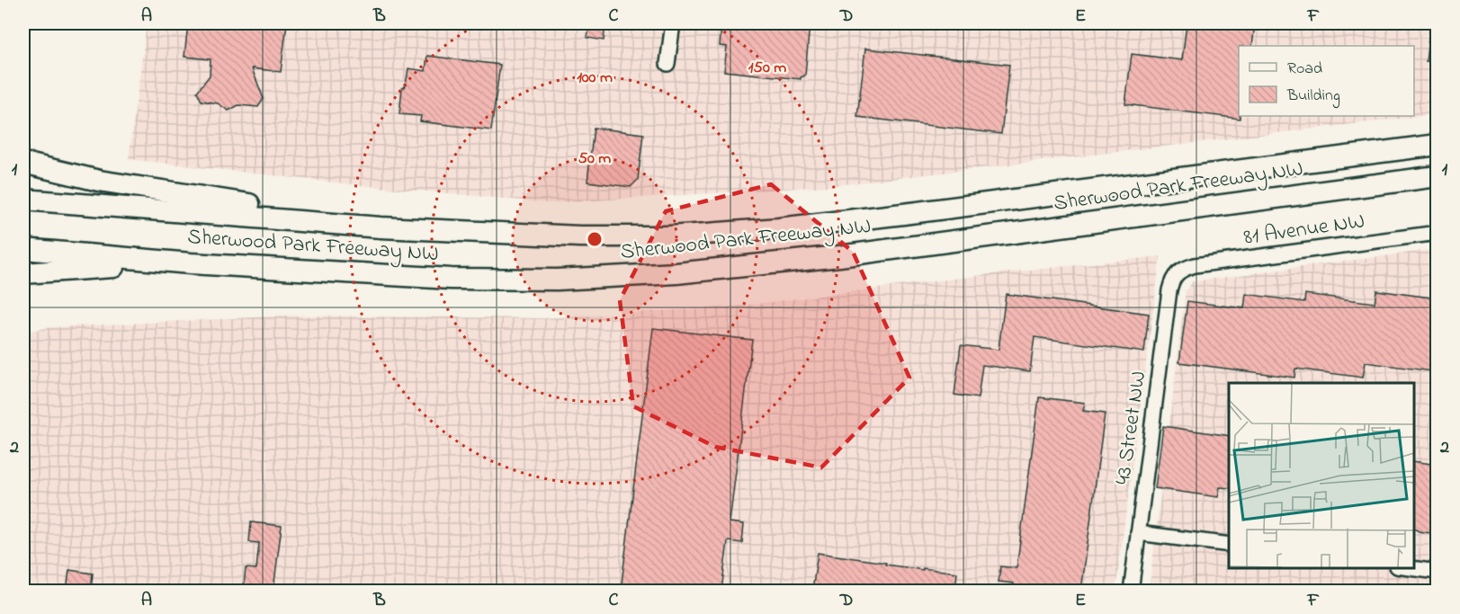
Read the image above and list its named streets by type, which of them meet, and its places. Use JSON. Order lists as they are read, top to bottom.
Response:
{
  "streets": {
    "highway": ["Sherwood Park Freeway NW"],
    "street": ["81 Avenue NW", "43 Street NW"]
  },
  "crossings": [
    ["81 Avenue NW", "43 Street NW"]
  ],
  "legend": ["Road", "Building"],
  "grid": {
    "columns": [
      "A",
      "B",
      "C",
      "D",
      "E",
      "F"
    ],
    "rows": ["1", "2"]
  },
  "rings": ["150 m", "100 m", "50 m"]
}
